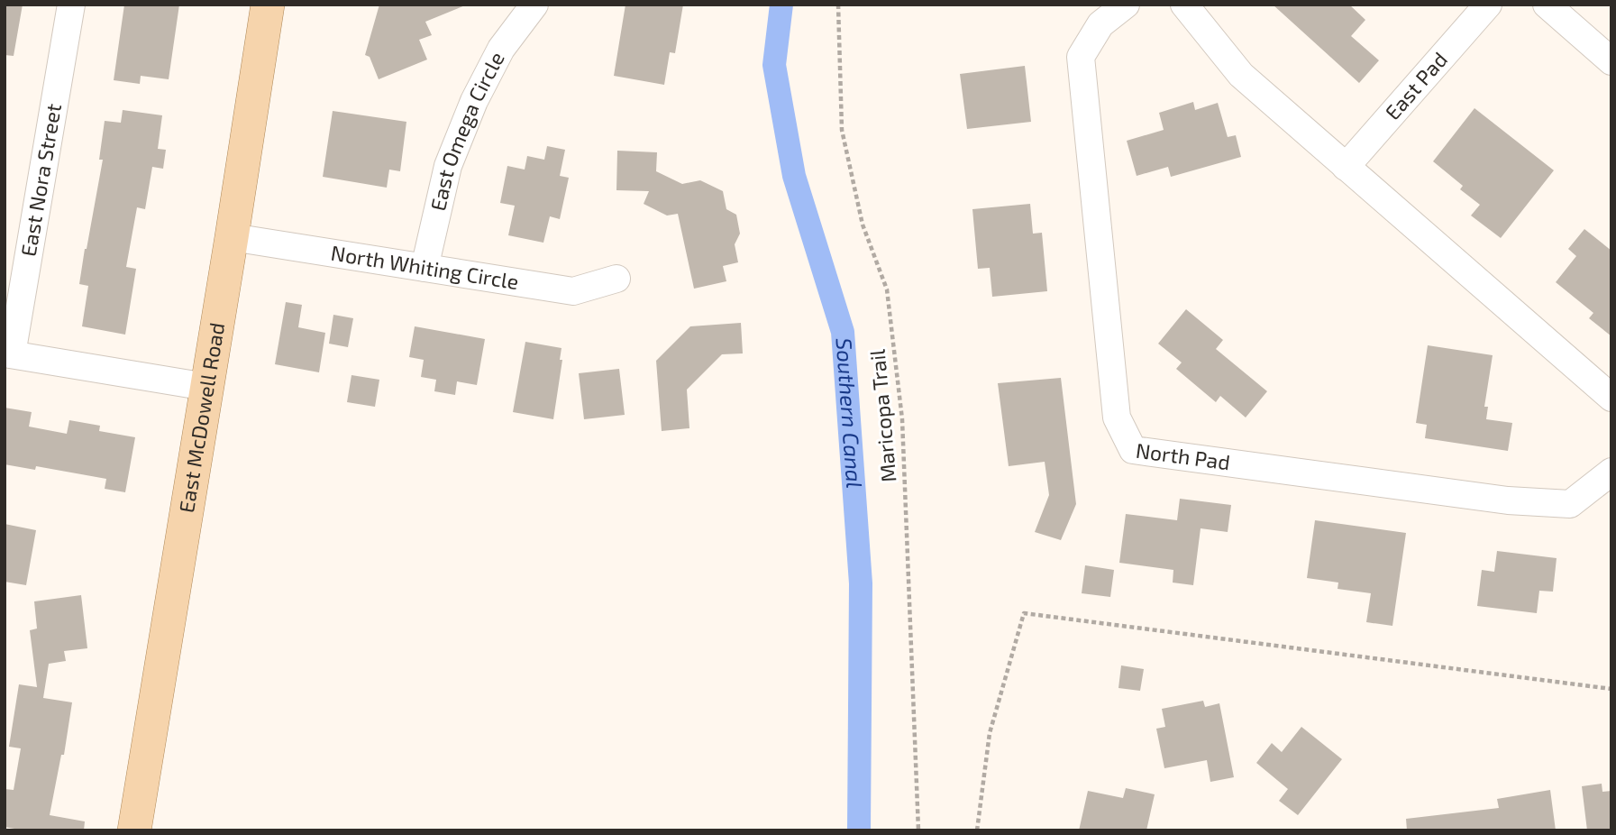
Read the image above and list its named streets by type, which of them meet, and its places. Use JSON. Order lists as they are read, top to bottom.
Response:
{
  "streets": {
    "main road": ["East McDowell Road"],
    "street": [
      "East Pad",
      "East Omega Circle",
      "East Nora Street",
      "North Whiting Circle",
      "North Pad"
    ],
    "path": ["Maricopa Trail"]
  },
  "crossings": [
    ["East Omega Circle", "North Whiting Circle"],
    ["North Whiting Circle", "East McDowell Road"]
  ],
  "water": ["Southern Canal"]
}
